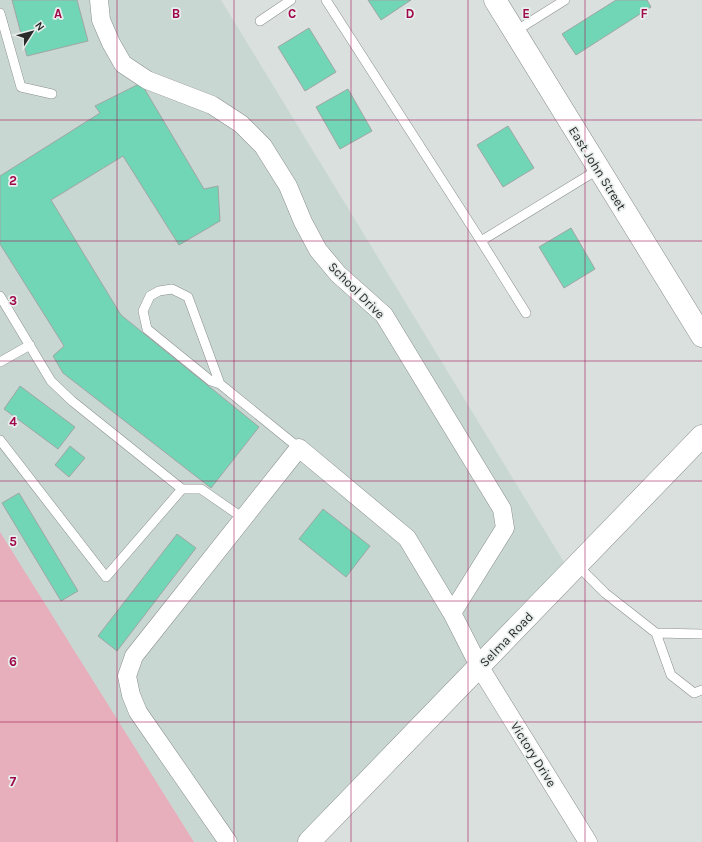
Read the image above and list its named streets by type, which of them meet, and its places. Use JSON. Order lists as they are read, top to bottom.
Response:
{
  "streets": {
    "street": [
      "East John Street",
      "School Drive",
      "Selma Road",
      "Victory Drive"
    ]
  },
  "crossings": [
    ["School Drive", "Victory Drive"],
    ["Selma Road", "Victory Drive"]
  ],
  "north": "top right",
  "grid": {
    "columns": [
      "A",
      "B",
      "C",
      "D",
      "E",
      "F"
    ],
    "rows": [
      "2",
      "3",
      "4",
      "5",
      "6",
      "7"
    ]
  }
}
